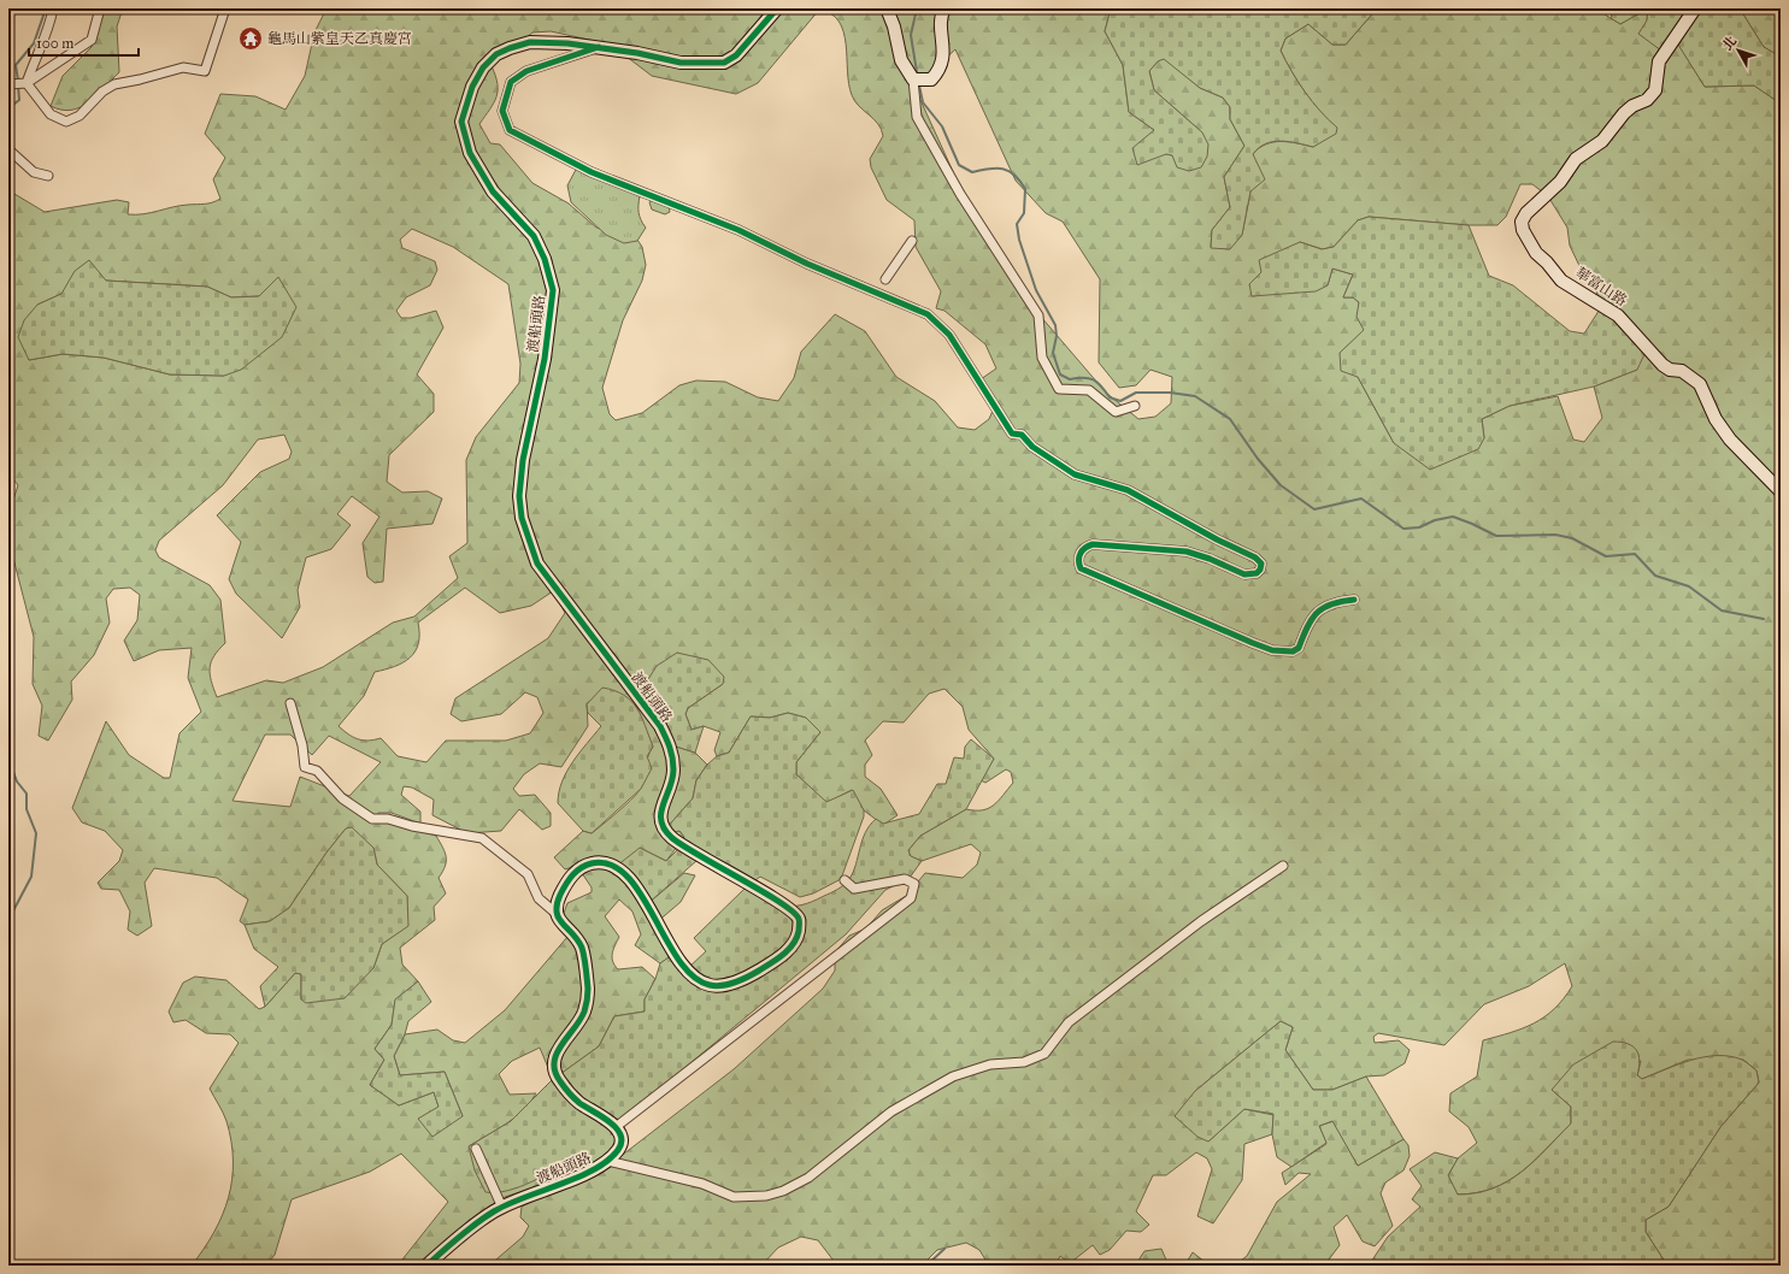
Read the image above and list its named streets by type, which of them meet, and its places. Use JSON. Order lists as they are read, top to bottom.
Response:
{
  "streets": {
    "street": ["華富山路", "渡船頭路"]
  },
  "places": {
    "temple": ["龜馬山紫皇天乙真慶宮"]
  },
  "scale_bar": "100 m",
  "north": "top left"
}
